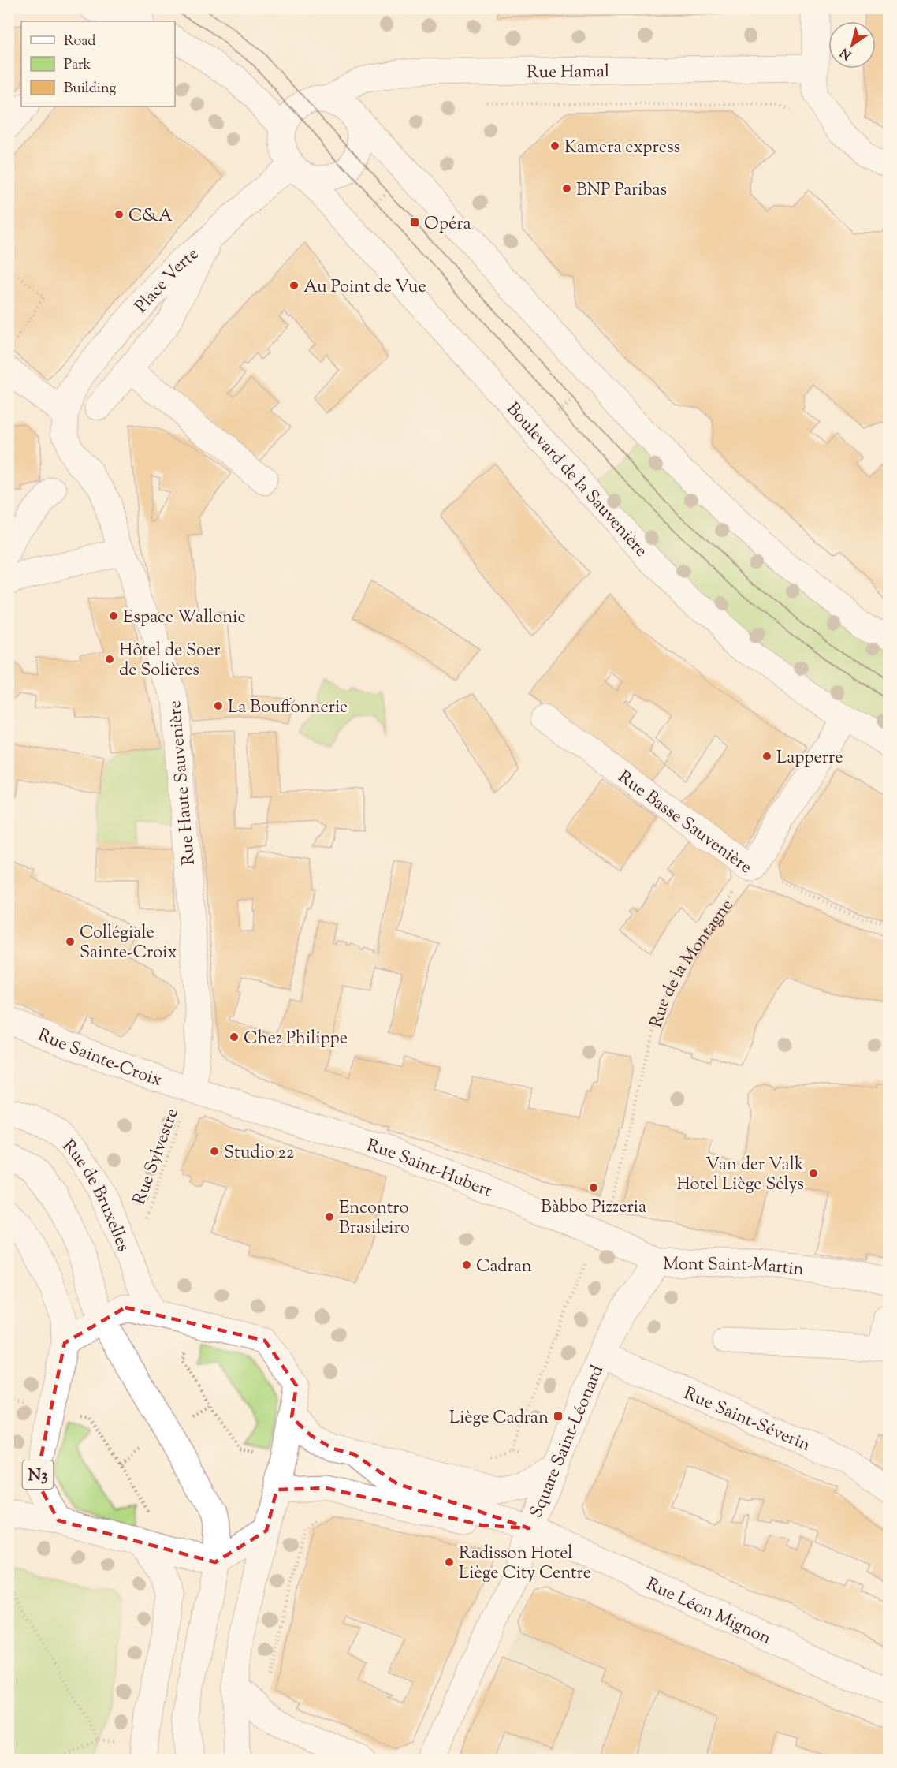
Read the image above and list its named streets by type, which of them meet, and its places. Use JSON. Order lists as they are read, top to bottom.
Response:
{
  "streets": {
    "street": [
      "Rue Hamal",
      "Place Verte",
      "Boulevard de la Sauvenière",
      "Rue Haute Sauvenière",
      "Rue Basse Sauvenière",
      "Rue Sainte-Croix",
      "Rue Saint-Hubert",
      "Rue de Bruxelles",
      "Mont Saint-Martin",
      "Rue Saint-Séverin",
      "Square Saint-Léonard",
      "N3",
      "Rue Léon Mignon"
    ],
    "path": ["Rue de la Montagne", "Rue Sylvestre"]
  },
  "crossings": [
    ["Rue Hamal", "Place Verte"],
    ["Rue Hamal", "Boulevard de la Sauvenière"],
    ["Place Verte", "Boulevard de la Sauvenière"],
    ["Place Verte", "Rue Haute Sauvenière"],
    ["Rue Haute Sauvenière", "Rue Sainte-Croix"],
    ["Rue Haute Sauvenière", "Rue Sylvestre"],
    ["Rue Haute Sauvenière", "Rue Saint-Hubert"],
    ["Rue Basse Sauvenière", "Rue de la Montagne"],
    ["Rue de la Montagne", "Rue Saint-Hubert"],
    ["Rue Sainte-Croix", "Rue Sylvestre"],
    ["Rue Sainte-Croix", "Rue Saint-Hubert"],
    ["Rue Sylvestre", "Rue Saint-Hubert"],
    ["Rue Sylvestre", "Rue de Bruxelles"],
    ["Rue Saint-Hubert", "Mont Saint-Martin"],
    ["Mont Saint-Martin", "Rue Saint-Séverin"],
    ["Mont Saint-Martin", "Square Saint-Léonard"],
    ["Rue Saint-Séverin", "Square Saint-Léonard"],
    ["Square Saint-Léonard", "Rue Léon Mignon"]
  ],
  "places": {
    "other": [
      "Kamera express",
      "BNP Paribas",
      "C&A",
      "Au Point de Vue",
      "Espace Wallonie",
      "Hôtel de Soer de Solières",
      "La Bouffonnerie",
      "Lapperre",
      "Collégiale Sainte-Croix",
      "Chez Philippe",
      "Studio 22",
      "Van der Valk Hotel Liège Sélys",
      "Bàbbo Pizzeria",
      "Encontro Brasileiro",
      "Cadran",
      "Radisson Hotel Liège City Centre"
    ],
    "transit": ["Opéra", "Liège Cadran"]
  },
  "legend": ["Road", "Park", "Building"],
  "north": "bottom left"
}
